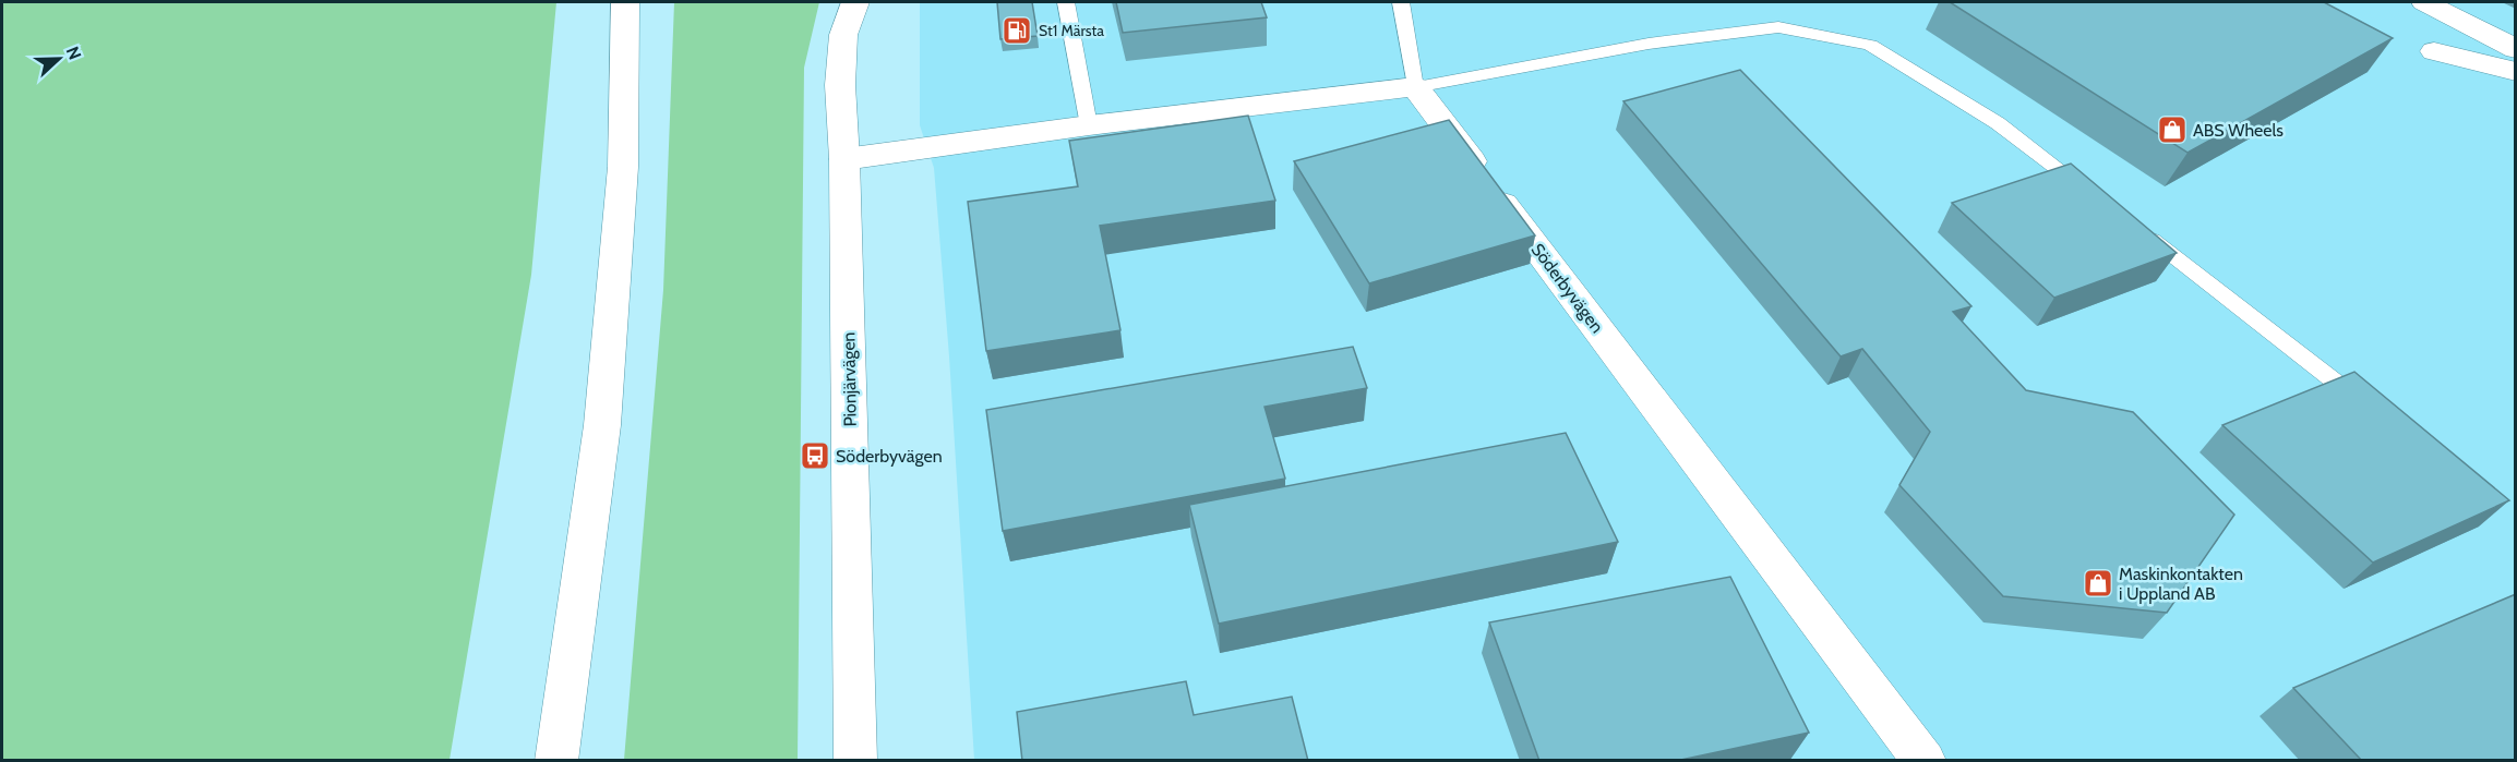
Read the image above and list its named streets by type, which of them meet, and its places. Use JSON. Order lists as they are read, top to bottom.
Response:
{
  "streets": {
    "street": ["Söderbyvägen", "Pionjärvägen"]
  },
  "places": {
    "fuel station": ["St1 Märsta"],
    "shop": ["ABS Wheels", "Maskinkontakten i Uppland AB"],
    "bus stop": ["Söderbyvägen"]
  },
  "north": "right"
}
